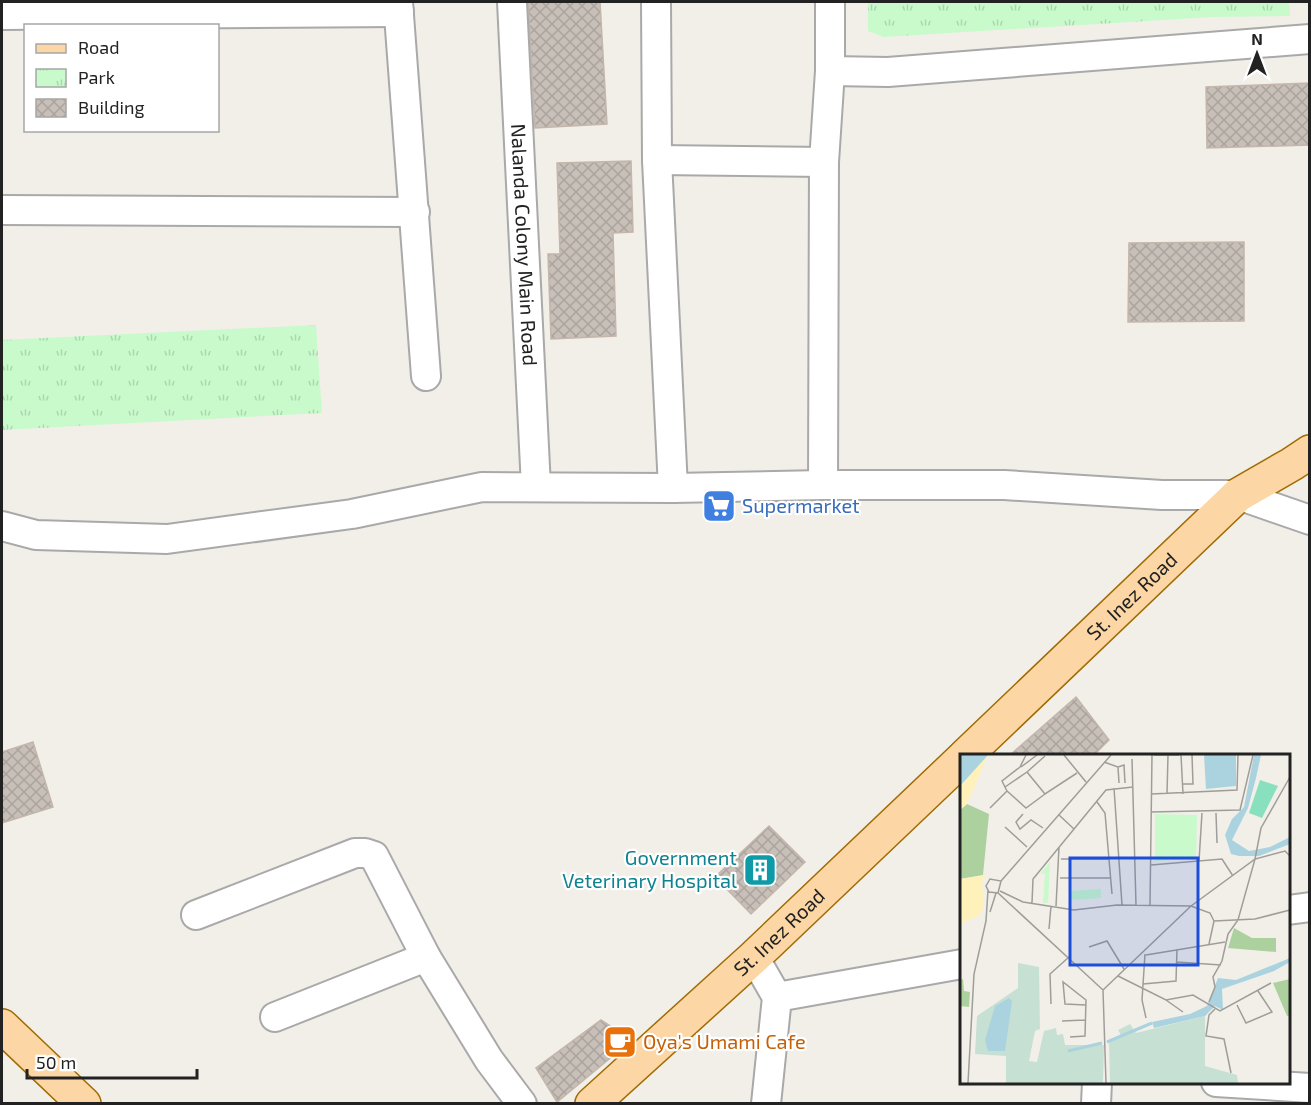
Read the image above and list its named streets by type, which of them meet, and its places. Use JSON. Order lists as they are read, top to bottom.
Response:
{
  "streets": {
    "main road": ["St. Inez Road"],
    "street": ["Nalanda Colony Main Road"]
  },
  "places": {
    "supermarket": ["Supermarket"],
    "building": ["Government Veterinary Hospital"],
    "cafe": ["Oya's Umami Cafe"]
  },
  "legend": ["Road", "Park", "Building"],
  "scale_bar": "50 m",
  "north": "top"
}
